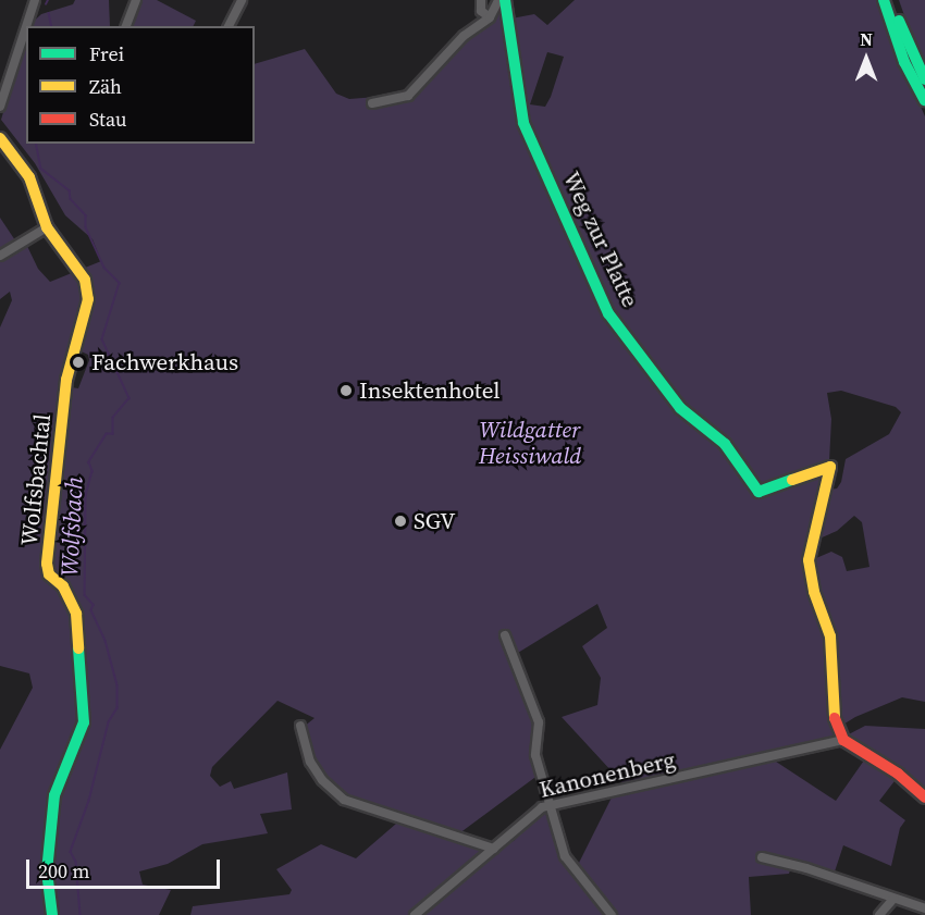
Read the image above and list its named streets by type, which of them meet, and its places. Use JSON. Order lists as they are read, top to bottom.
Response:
{
  "streets": {
    "street": ["Weg zur Platte", "Wolfsbachtal", "Kanonenberg"]
  },
  "crossings": [
    ["Weg zur Platte", "Kanonenberg"]
  ],
  "water": ["Wolfsbach"],
  "parks": ["Wildgatter Heissiwald"],
  "places": ["Fachwerkhaus", "Insektenhotel", "SGV"],
  "legend": ["Frei", "Zäh", "Stau"],
  "scale_bar": "200 m",
  "north": "top"
}
